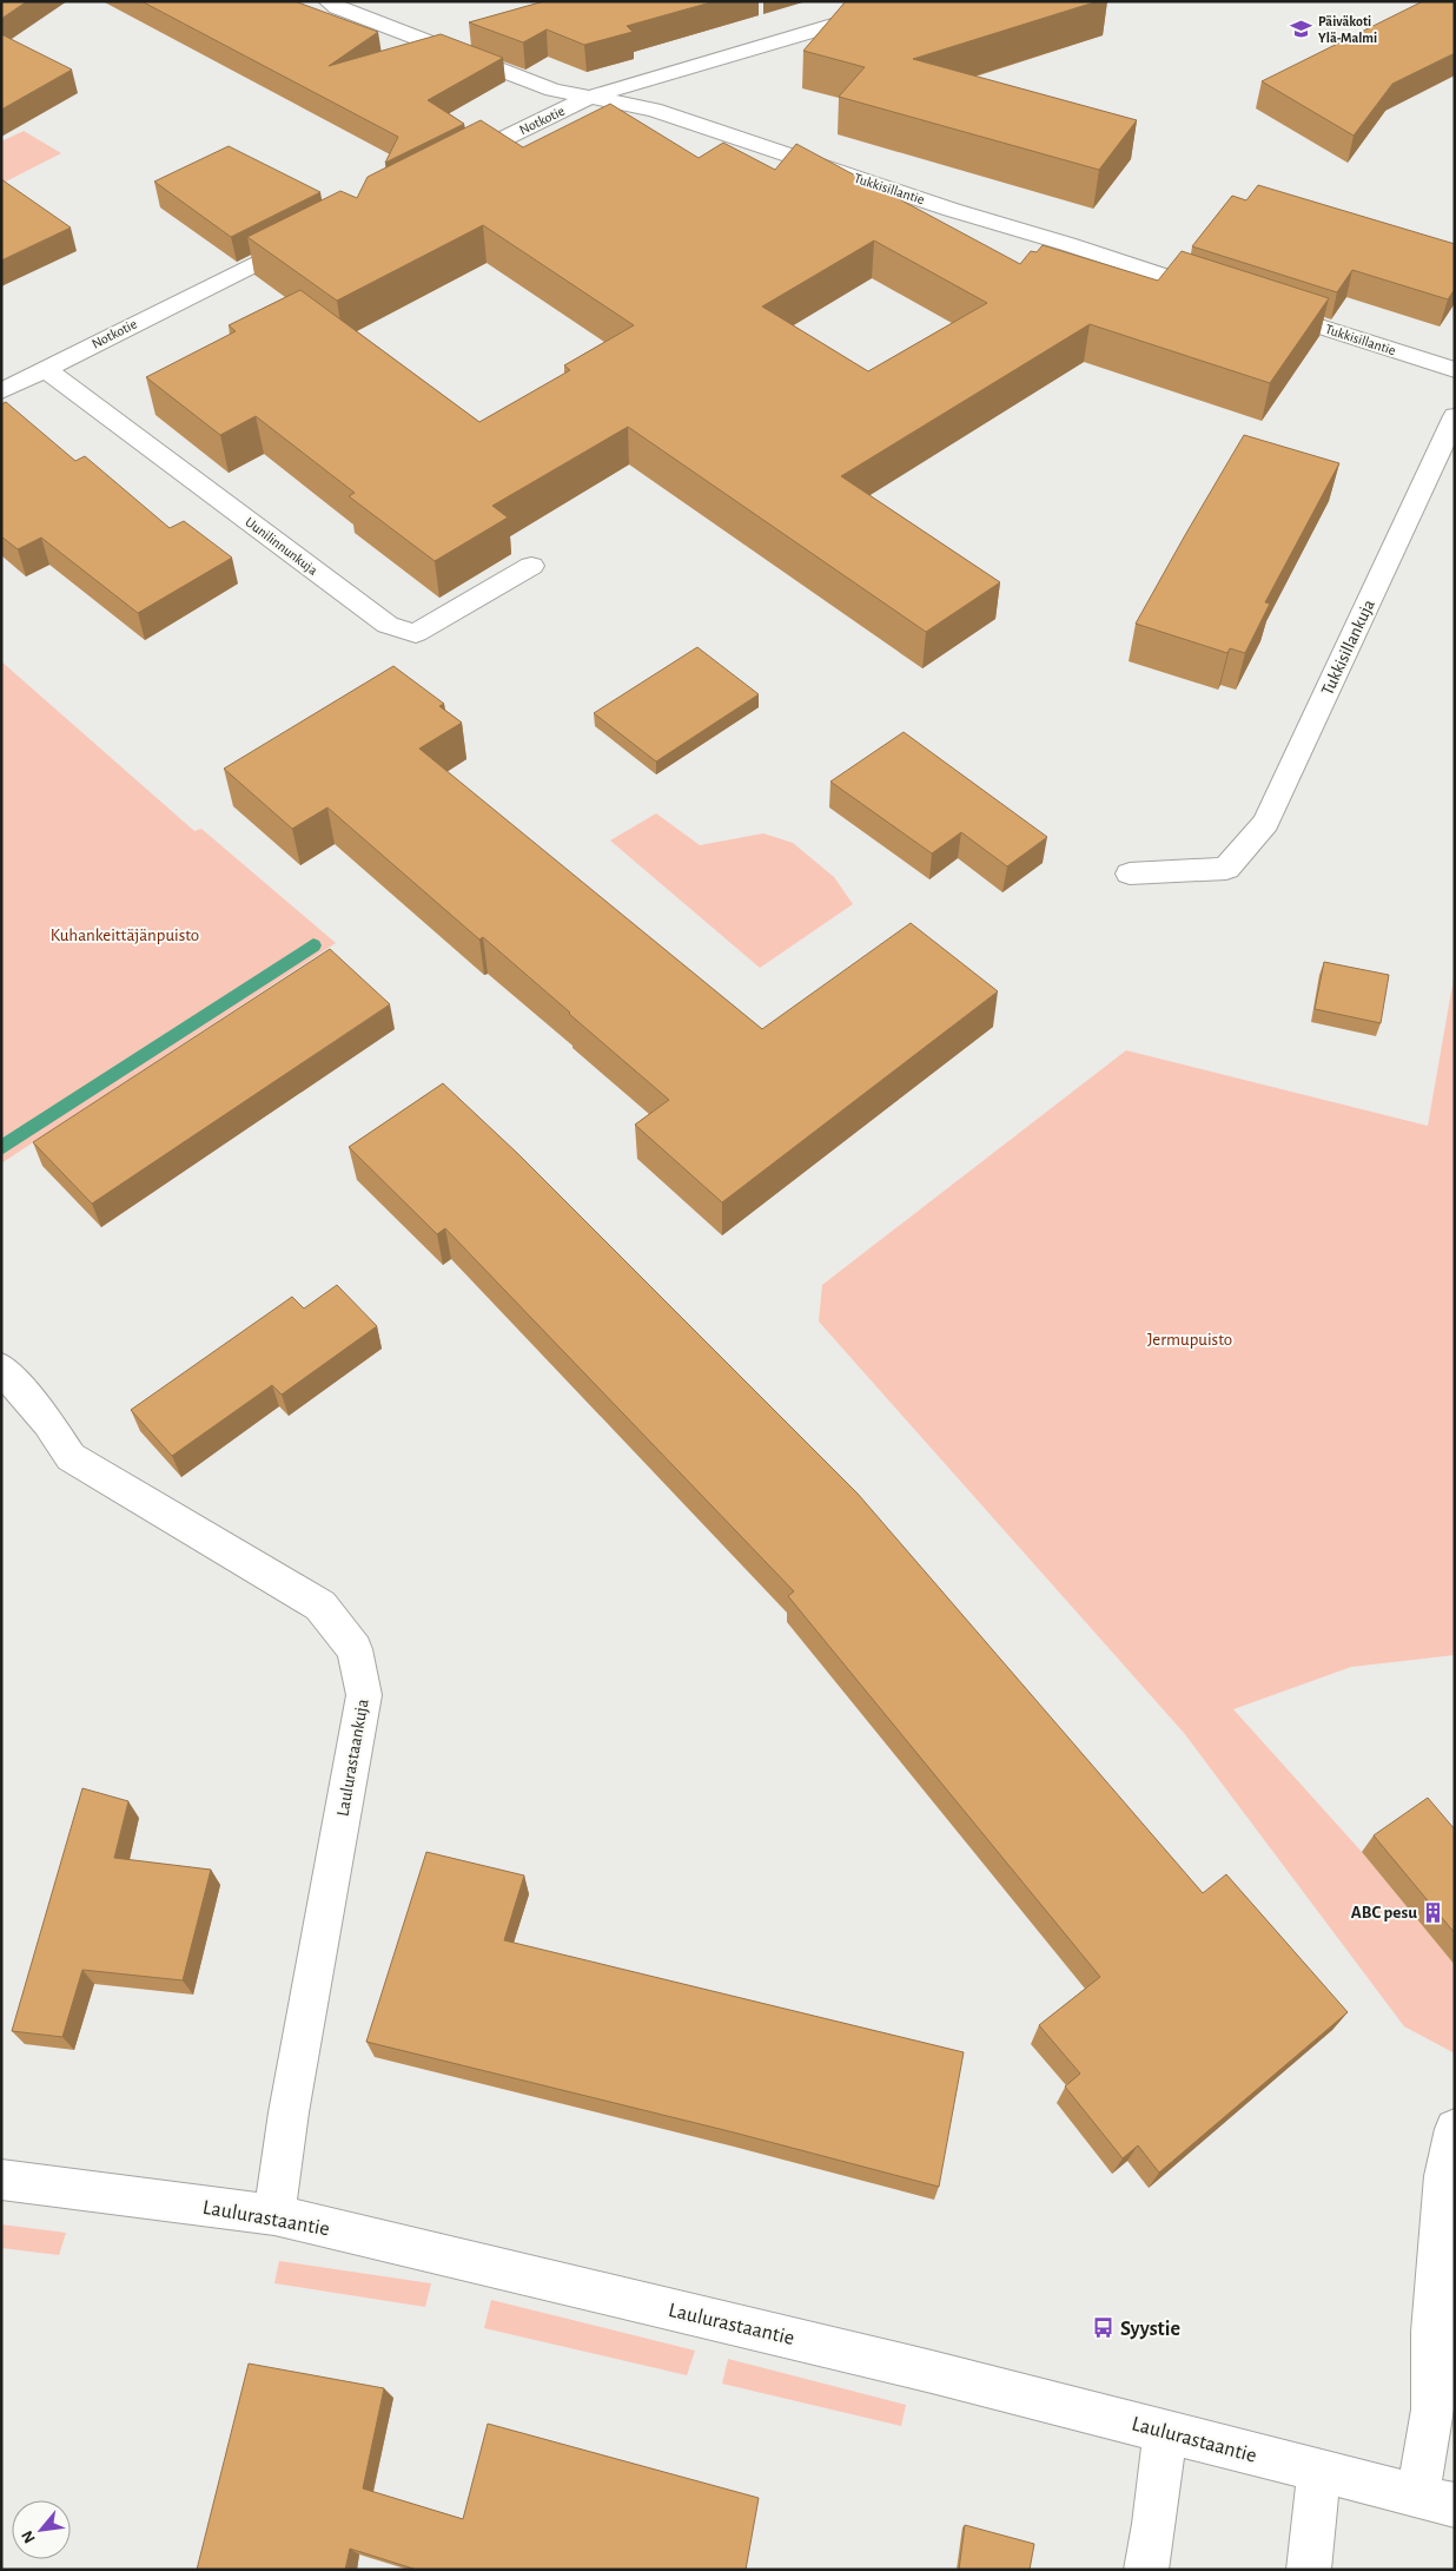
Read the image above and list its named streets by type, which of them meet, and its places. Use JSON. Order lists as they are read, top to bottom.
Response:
{
  "streets": {
    "street": [
      "Notkotie",
      "Tukkisillantie",
      "Uunilinnunkuja",
      "Tukkisillankuja",
      "Laulurastaankuja",
      "Laulurastaantie"
    ]
  },
  "crossings": [
    ["Notkotie", "Tukkisillantie"],
    ["Notkotie", "Uunilinnunkuja"],
    ["Laulurastaankuja", "Laulurastaantie"]
  ],
  "parks": ["Kuhankeittäjänpuisto", "Jermupuisto"],
  "places": {
    "school or university": ["Päiväkoti Ylä-Malmi"],
    "building": ["ABC pesu"],
    "bus stop": ["Syystie"]
  },
  "north": "bottom left"
}
